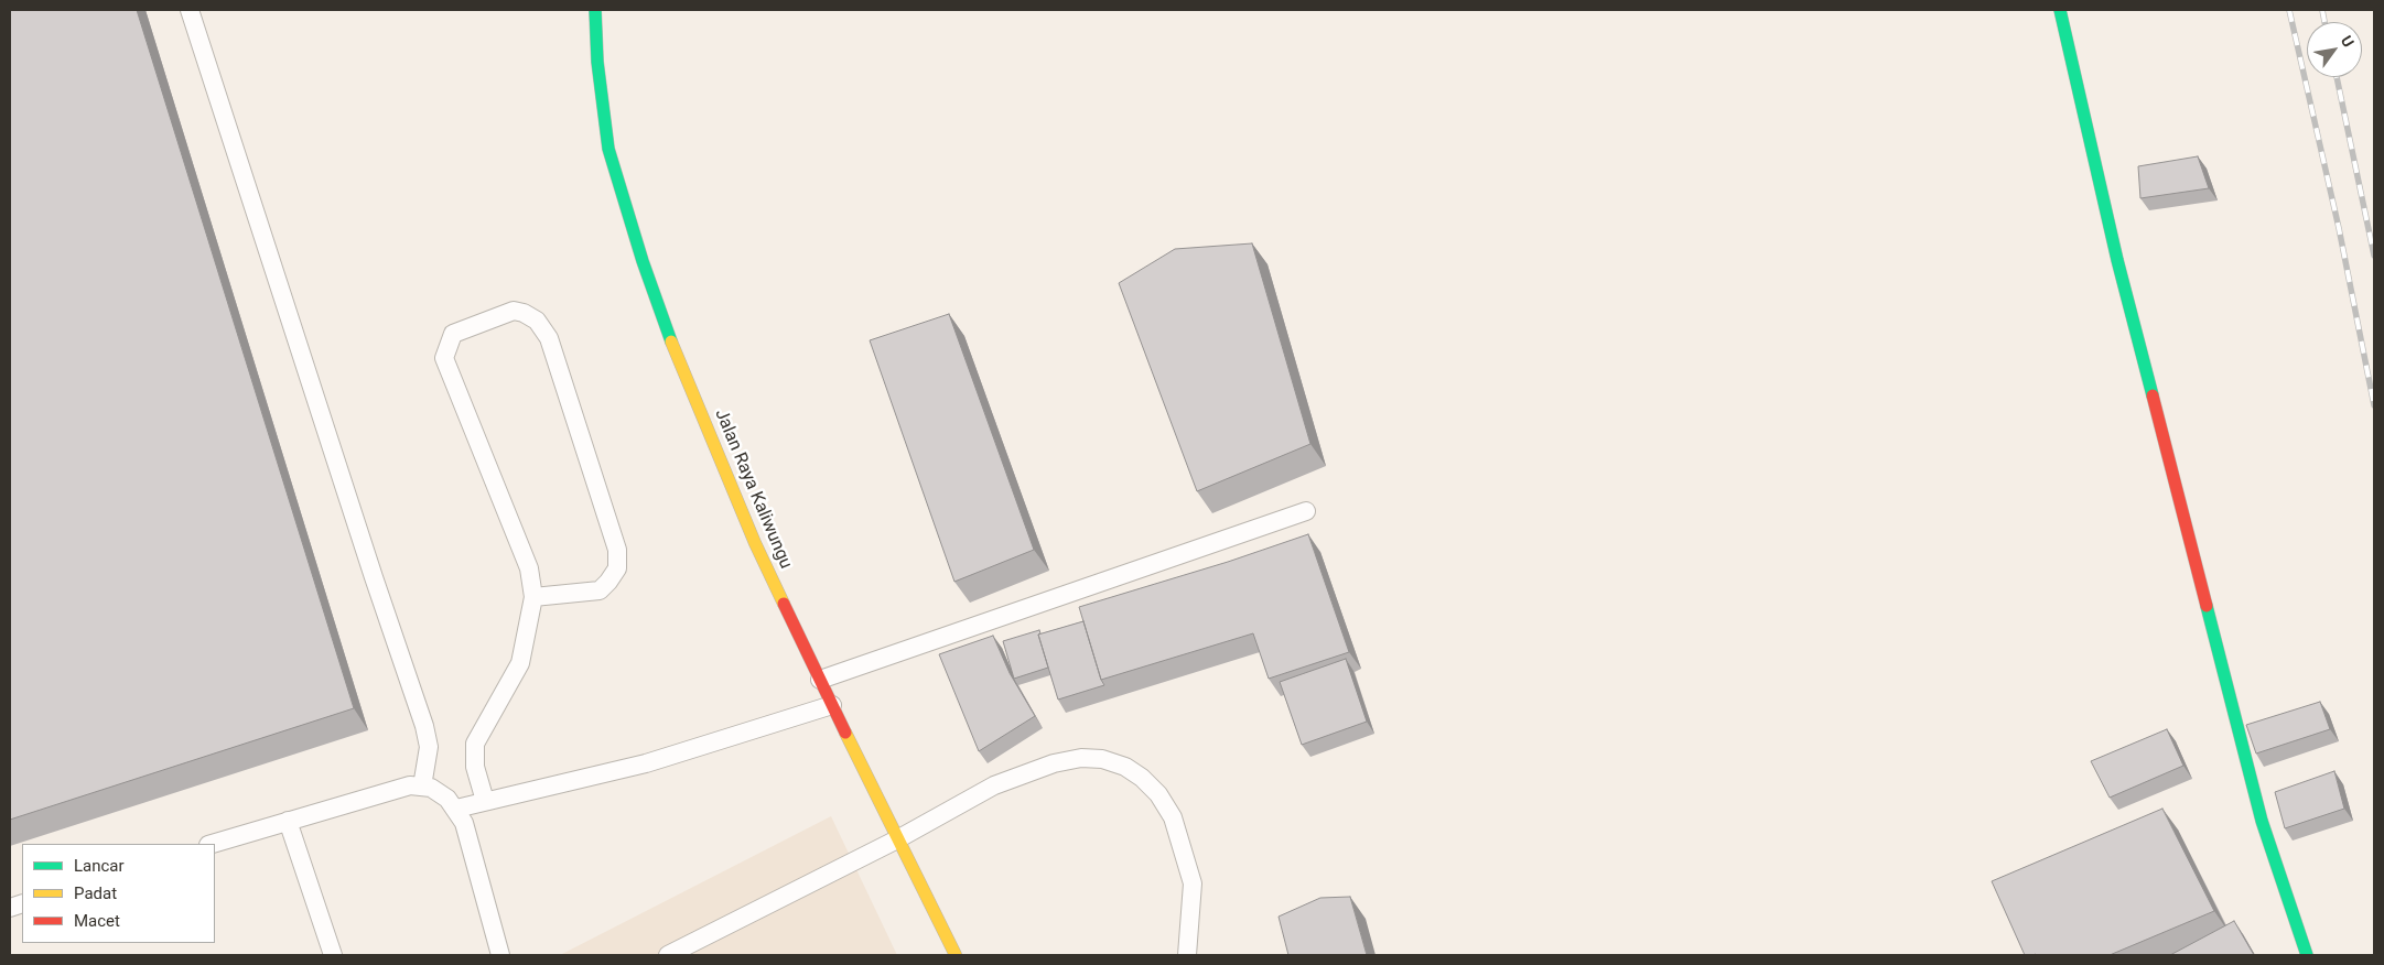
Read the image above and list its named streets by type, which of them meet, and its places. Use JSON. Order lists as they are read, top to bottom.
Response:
{
  "streets": {
    "main road": ["Jalan Raya Kaliwungu"]
  },
  "legend": ["Lancar", "Padat", "Macet"],
  "north": "top right"
}
